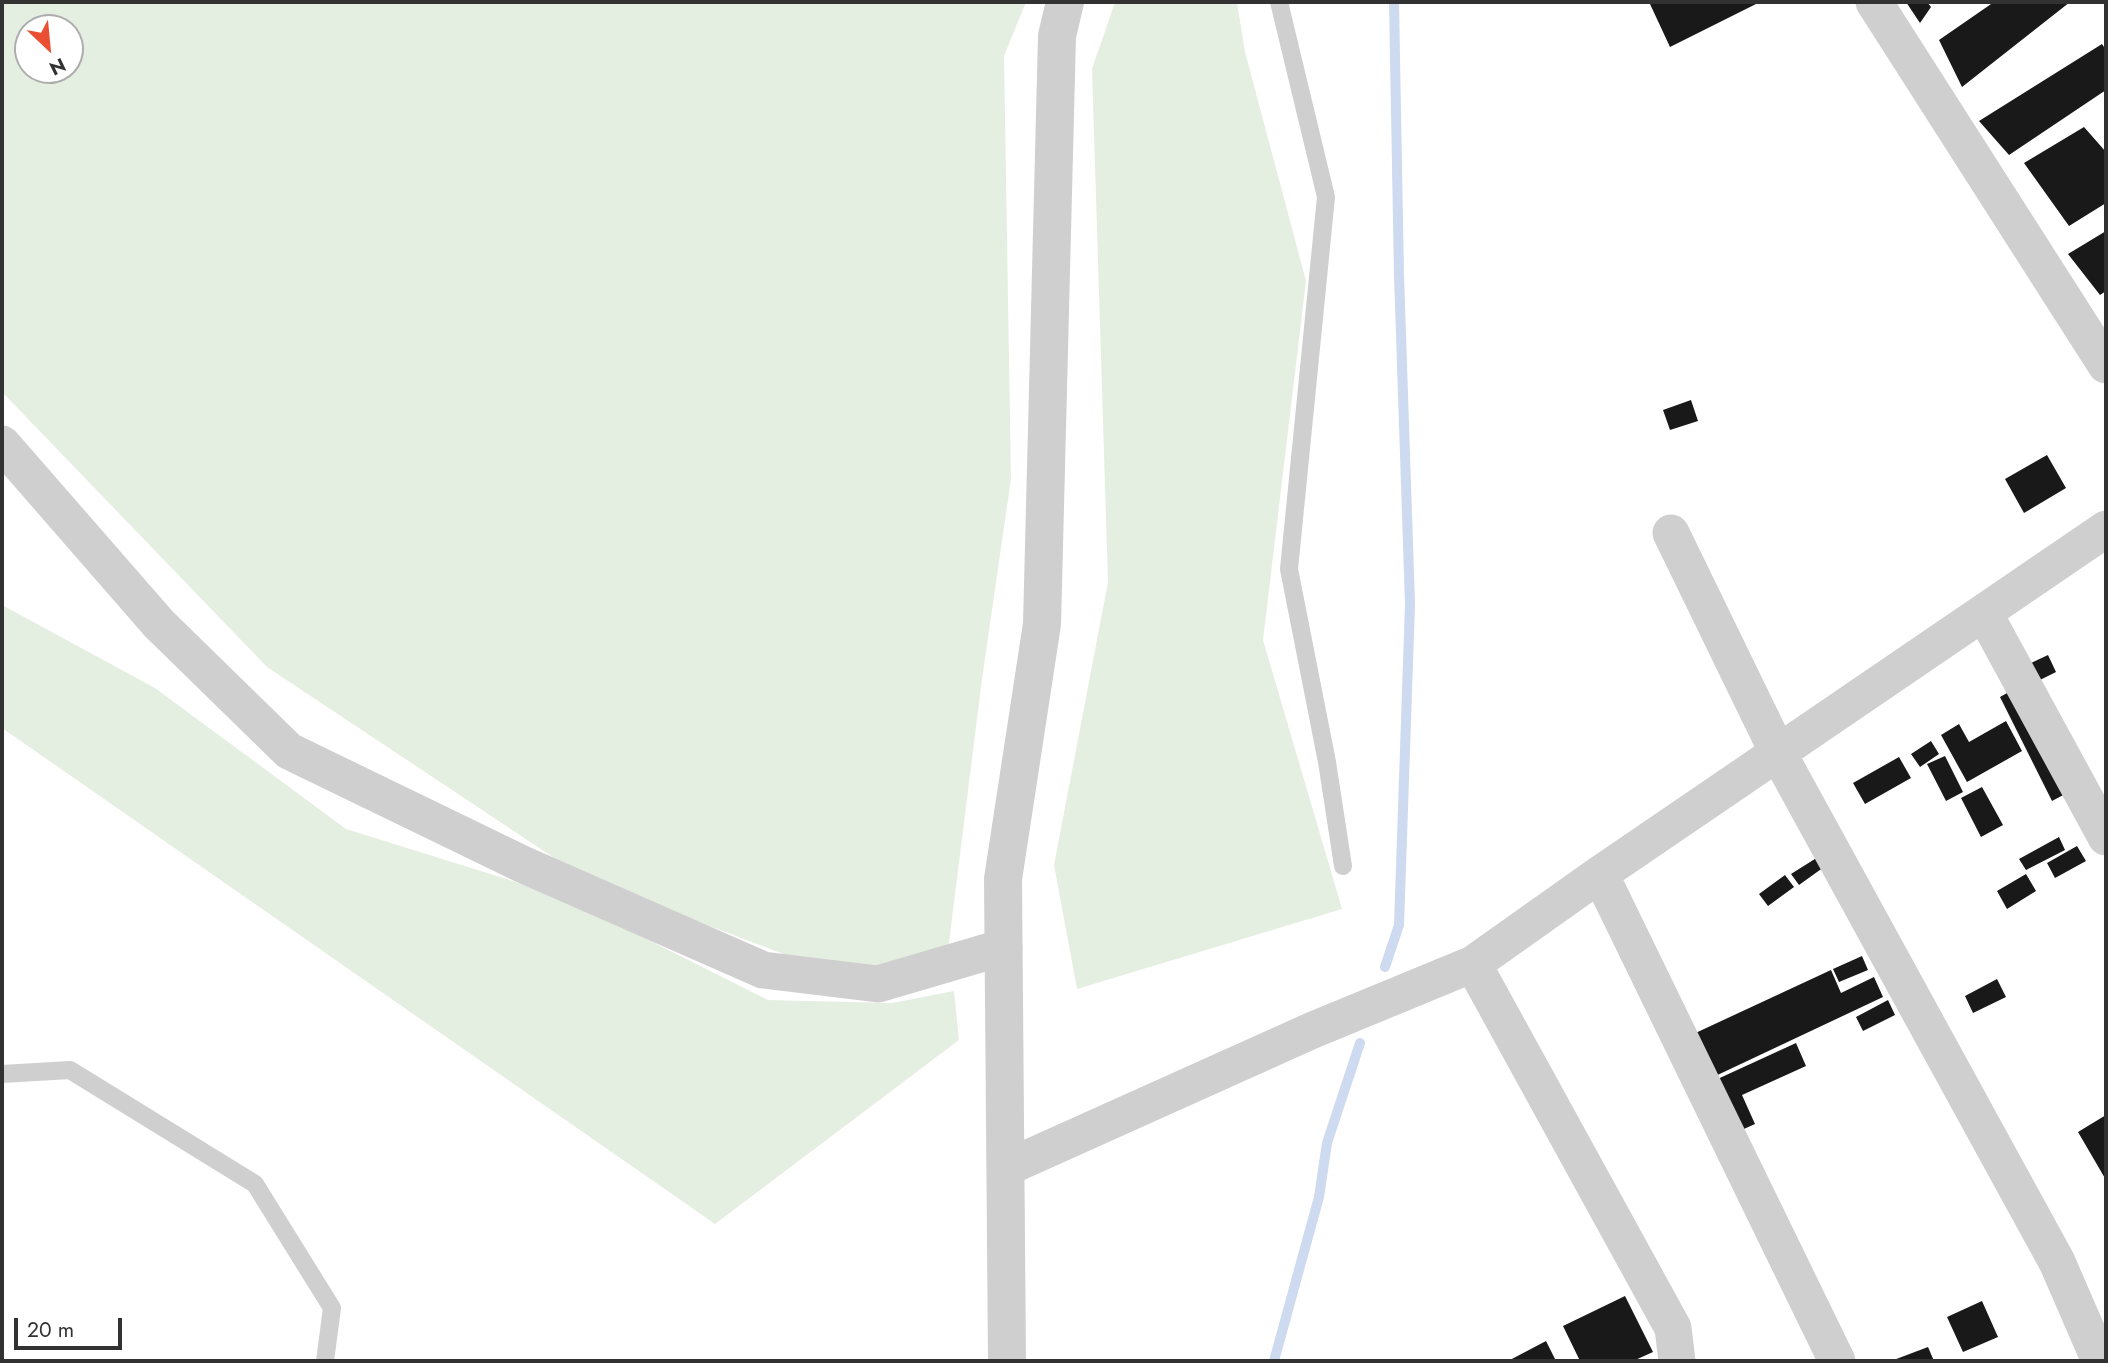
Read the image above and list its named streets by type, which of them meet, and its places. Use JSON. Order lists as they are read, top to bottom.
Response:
{
  "scale_bar": "20 m",
  "north": "bottom right"
}
